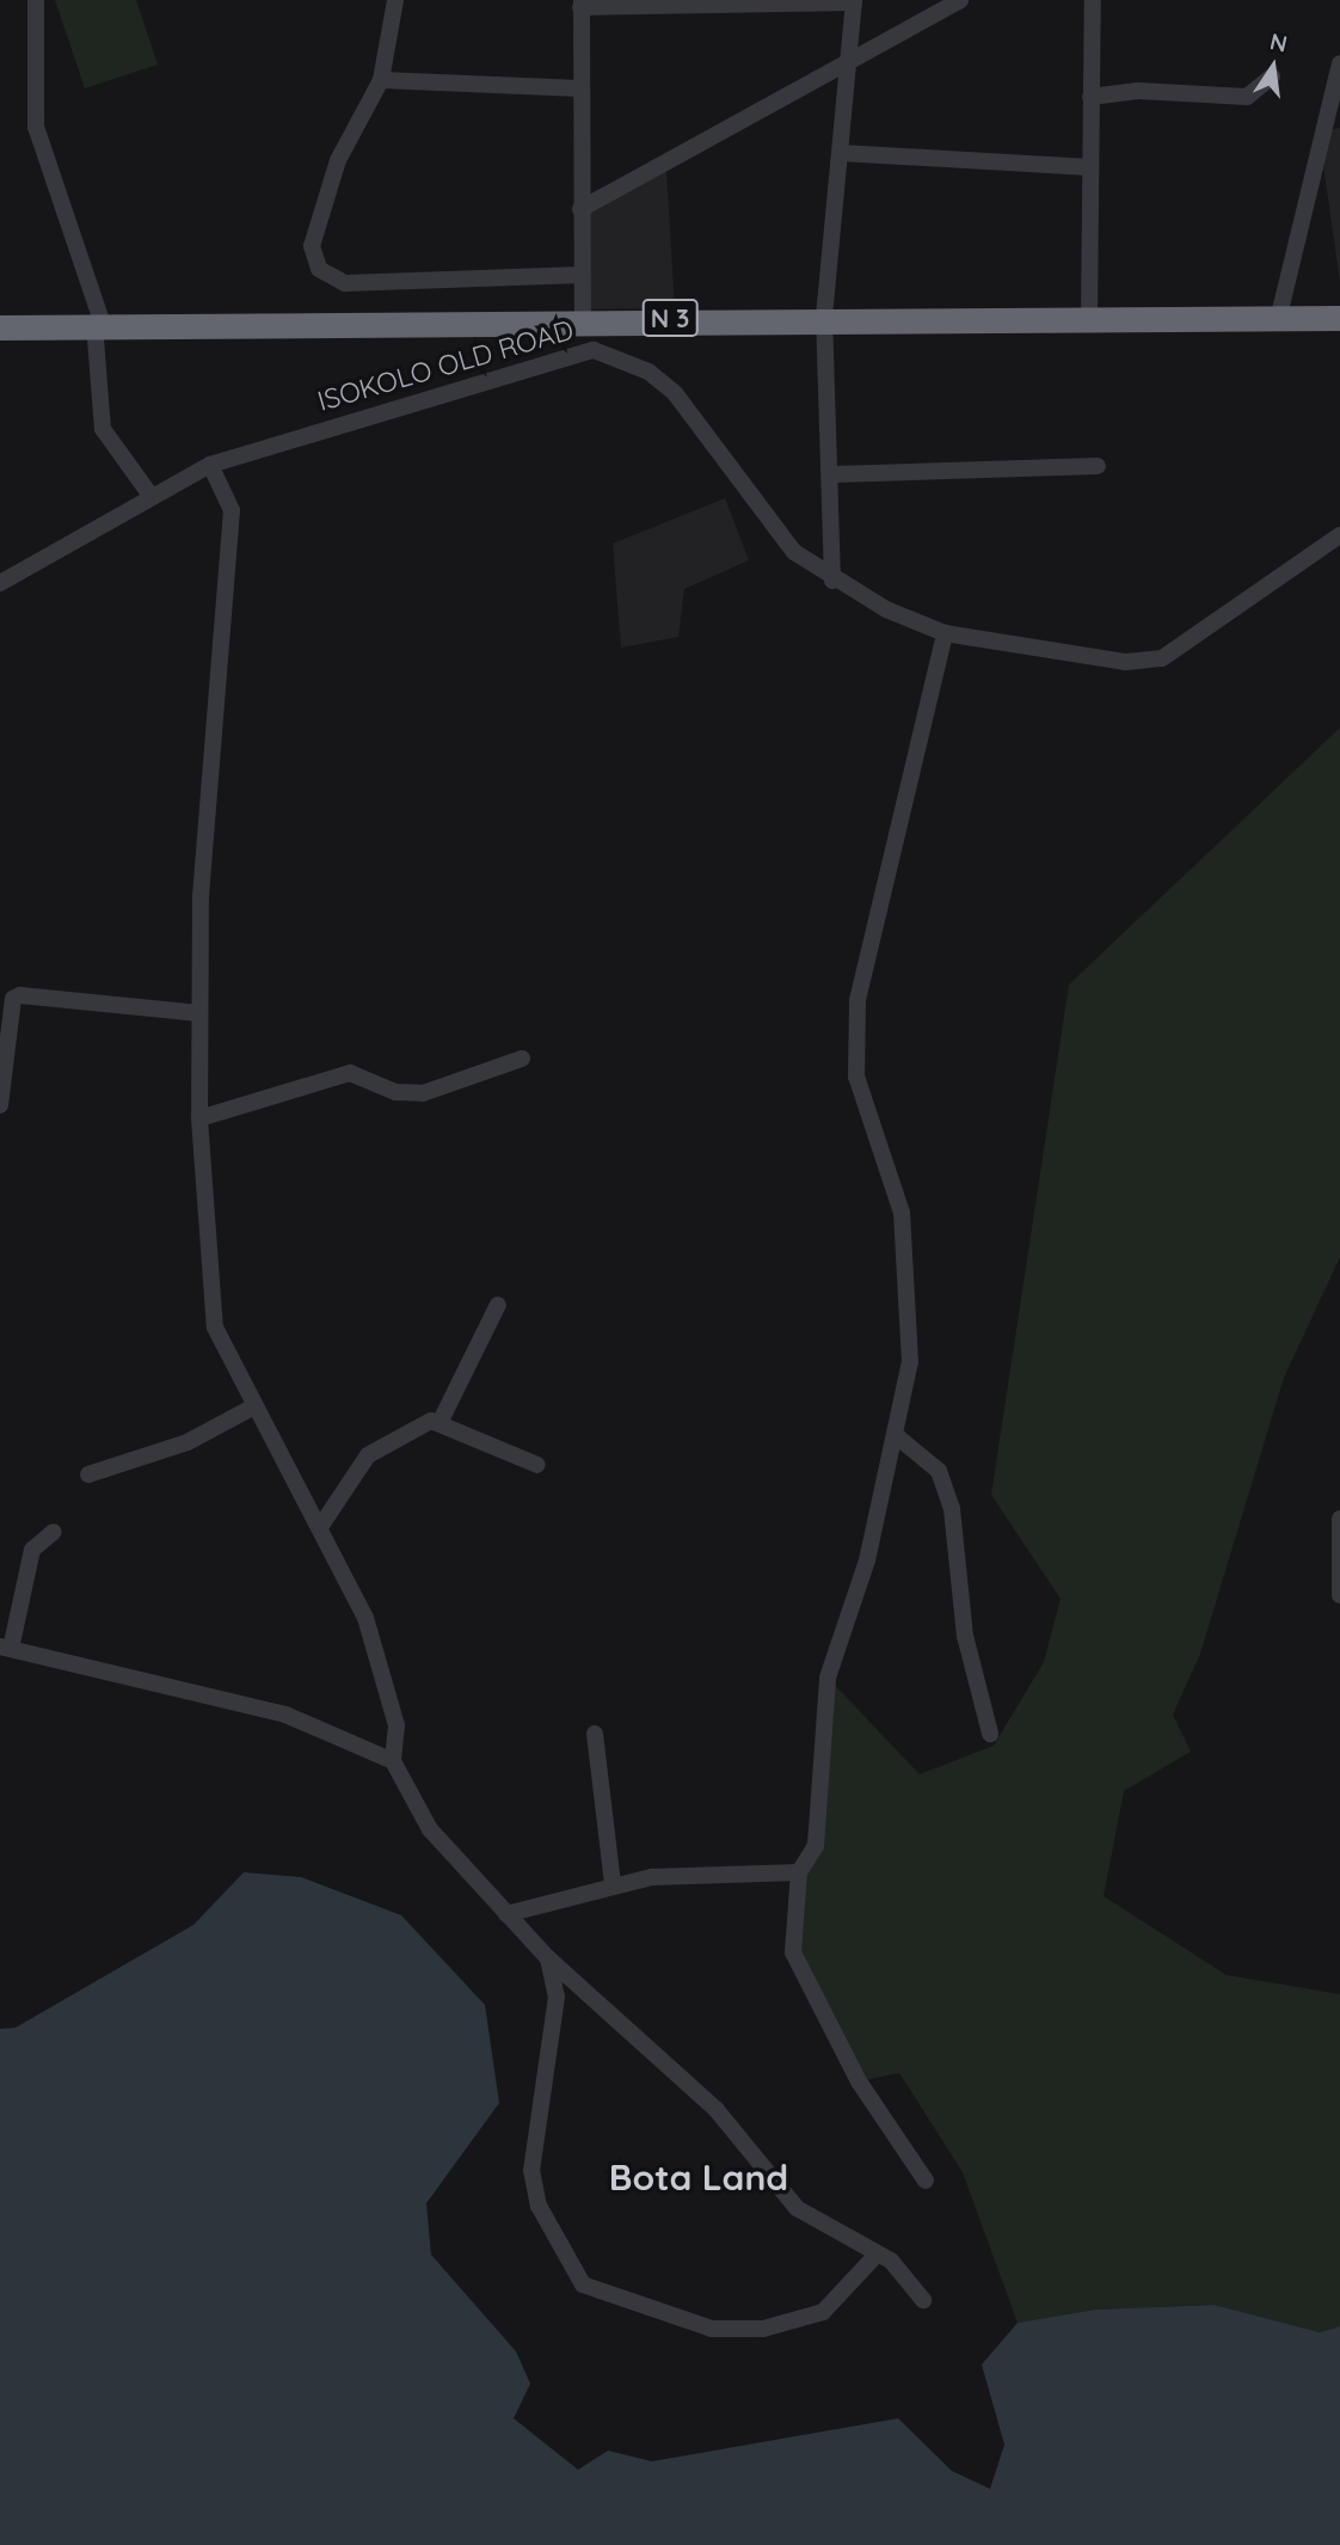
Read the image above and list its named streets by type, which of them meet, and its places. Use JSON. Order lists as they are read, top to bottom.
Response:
{
  "streets": {
    "highway": ["N 3"],
    "street": ["ISOKOLO OLD ROAD"]
  },
  "districts": ["Bota Land"],
  "north": "top"
}
